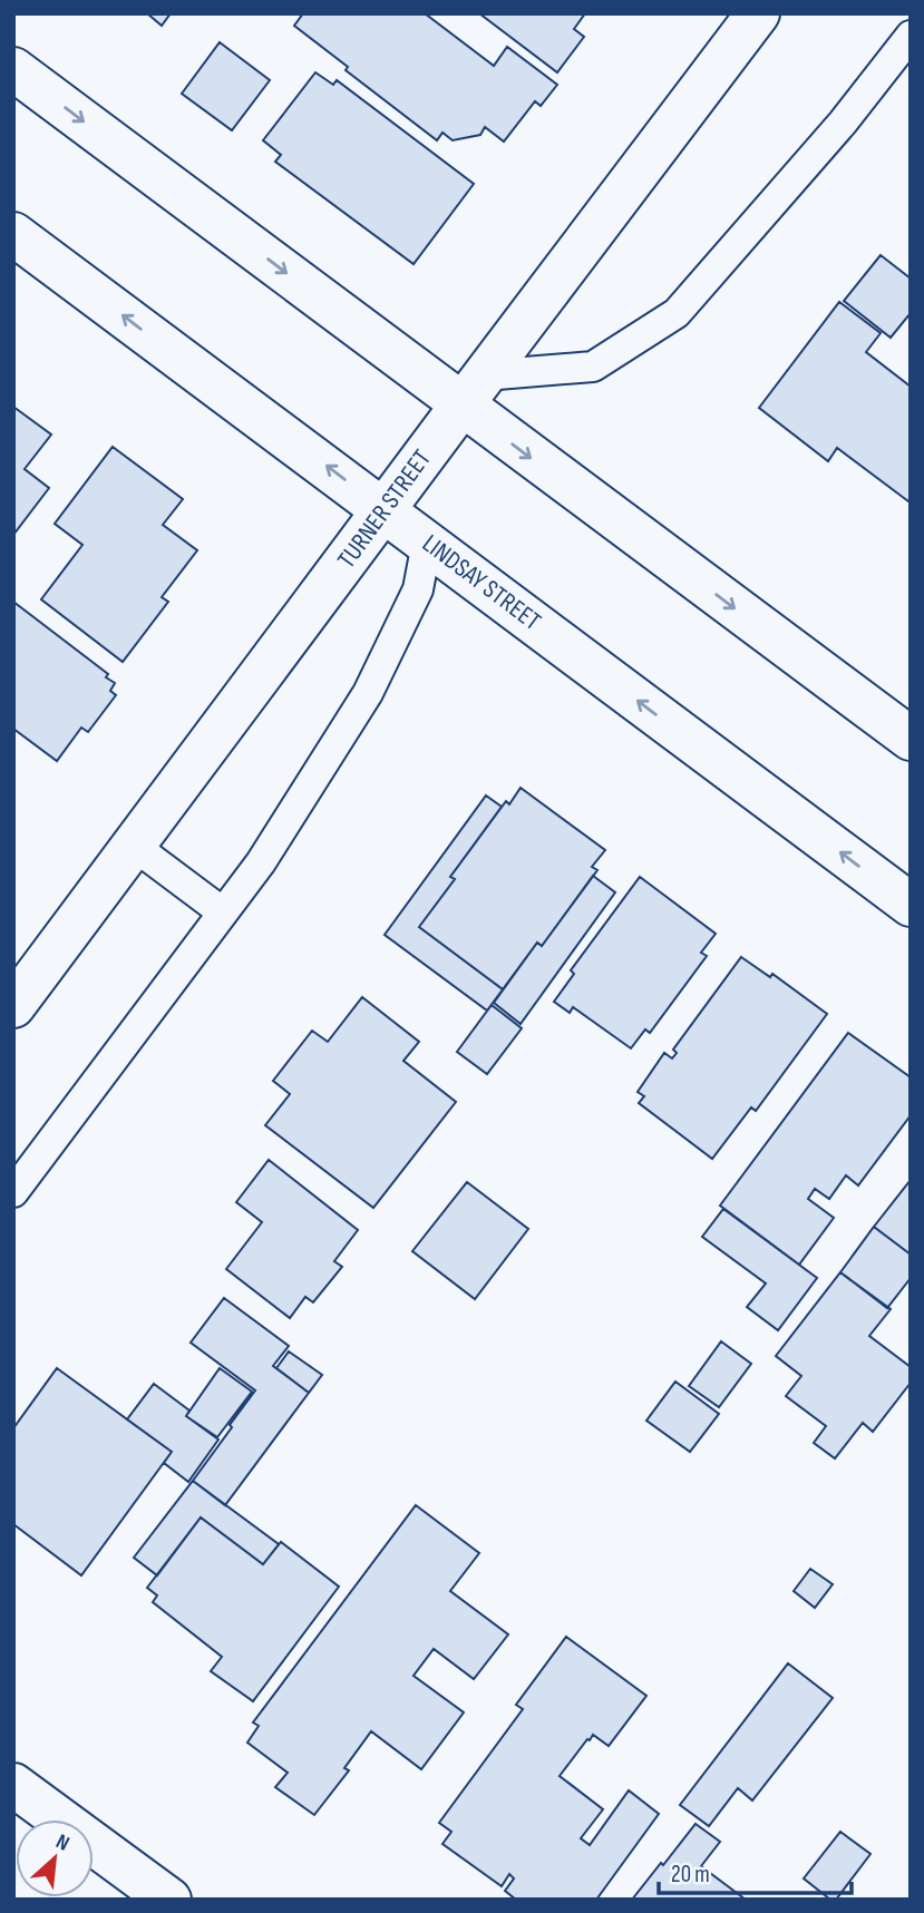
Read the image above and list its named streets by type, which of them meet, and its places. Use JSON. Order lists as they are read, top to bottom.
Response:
{
  "streets": {
    "street": ["TURNER STREET", "LINDSAY STREET"]
  },
  "crossings": [
    ["TURNER STREET", "LINDSAY STREET"]
  ],
  "scale_bar": "20 m",
  "north": "top right"
}
